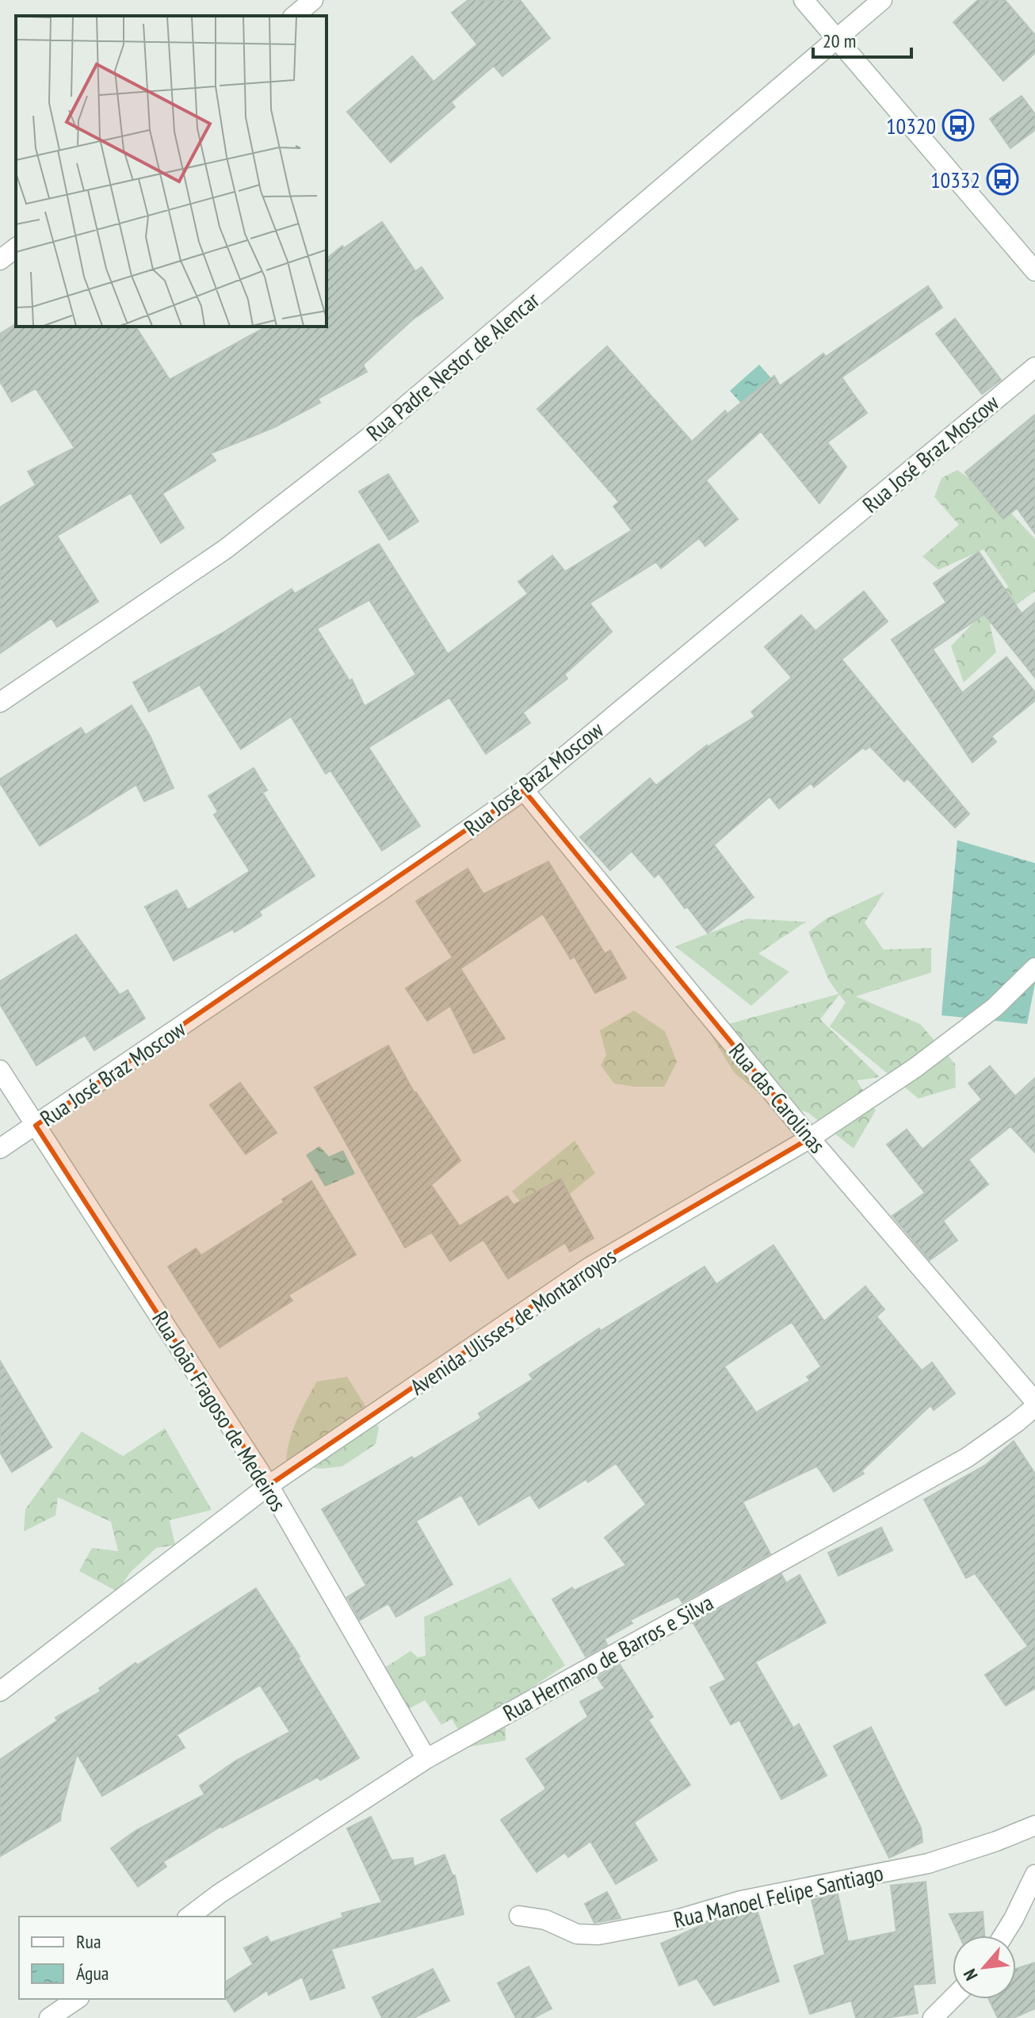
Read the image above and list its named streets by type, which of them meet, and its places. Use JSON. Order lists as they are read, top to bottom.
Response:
{
  "streets": {
    "street": [
      "Rua Padre Nestor de Alencar",
      "Rua José Braz Moscow",
      "Rua das Carolinas",
      "Avenida Ulisses de Montarroyos",
      "Rua João Fragoso de Medeiros",
      "Rua Hermano de Barros e Silva",
      "Rua Manoel Felipe Santiago"
    ]
  },
  "crossings": [
    ["Rua José Braz Moscow", "Rua das Carolinas"],
    ["Rua José Braz Moscow", "Rua João Fragoso de Medeiros"],
    ["Rua das Carolinas", "Avenida Ulisses de Montarroyos"],
    ["Avenida Ulisses de Montarroyos", "Rua João Fragoso de Medeiros"],
    ["Rua João Fragoso de Medeiros", "Rua Hermano de Barros e Silva"]
  ],
  "places": {
    "bus stop": ["10320", "10332"]
  },
  "legend": ["Rua", "Água"],
  "scale_bar": "20 m",
  "north": "bottom left"
}
